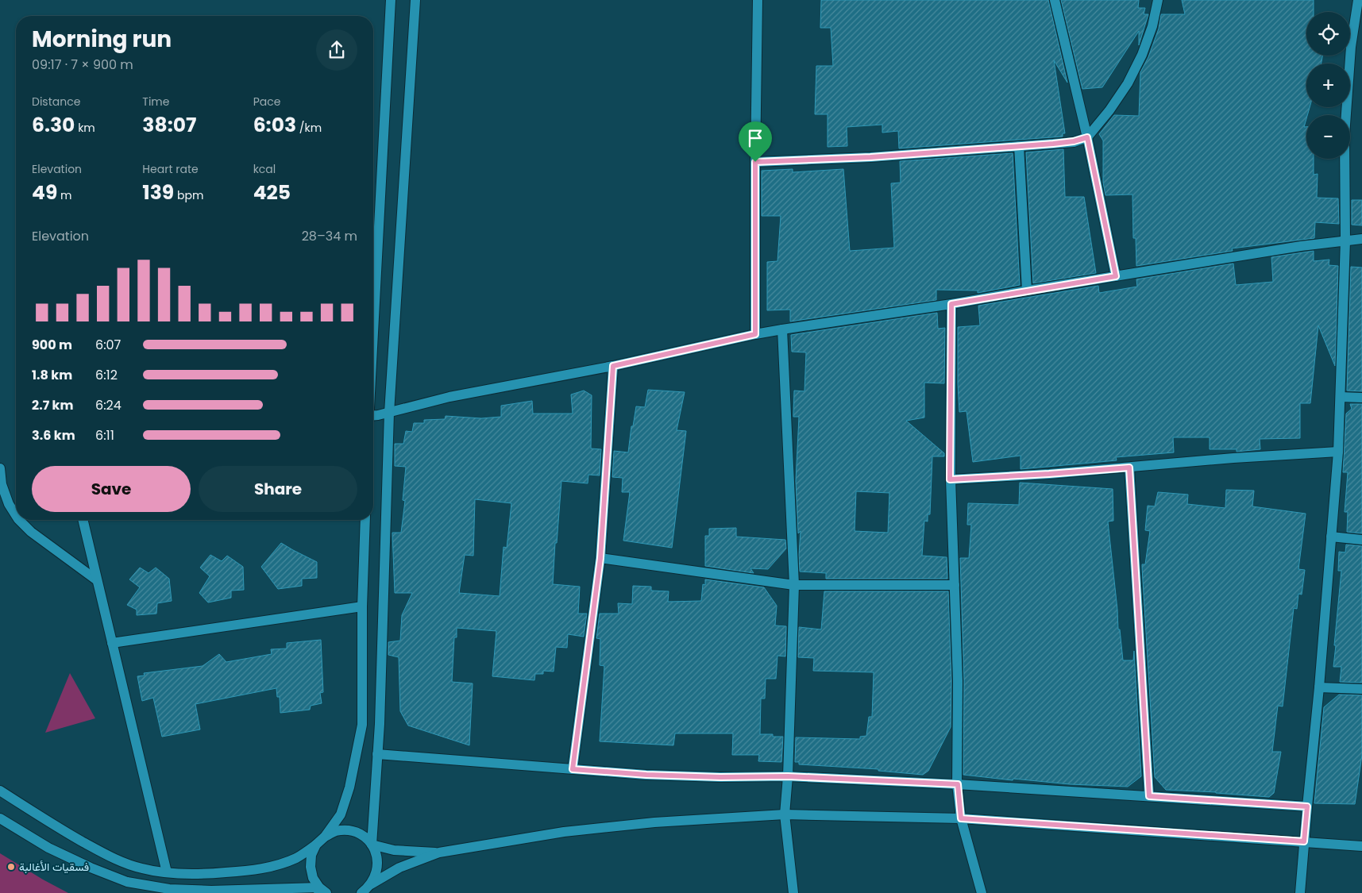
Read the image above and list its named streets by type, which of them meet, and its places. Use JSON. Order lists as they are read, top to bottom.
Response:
{
  "places": ["فسقيات الأغالبة"],
  "page": {
    "map_buttons": ["+", "−"],
    "heading": ["Morning run", "09:17 · 7 × 900 m"],
    "stats": [
      ["Distance", "6.30 km"],
      ["Time", "38:07"],
      ["Pace", "6:03 /km"],
      ["Elevation", "49 m"],
      ["Heart rate", "139 bpm"],
      ["kcal", "425"]
    ],
    "chart": ["Elevation", "28–34 m"],
    "list": [
      {
        "name": "900 m",
        "note": "6:07"
      },
      {
        "name": "1.8 km",
        "note": "6:12"
      },
      {
        "name": "2.7 km",
        "note": "6:24"
      },
      {
        "name": "3.6 km",
        "note": "6:11"
      }
    ],
    "buttons": ["Save", "Share"]
  }
}
